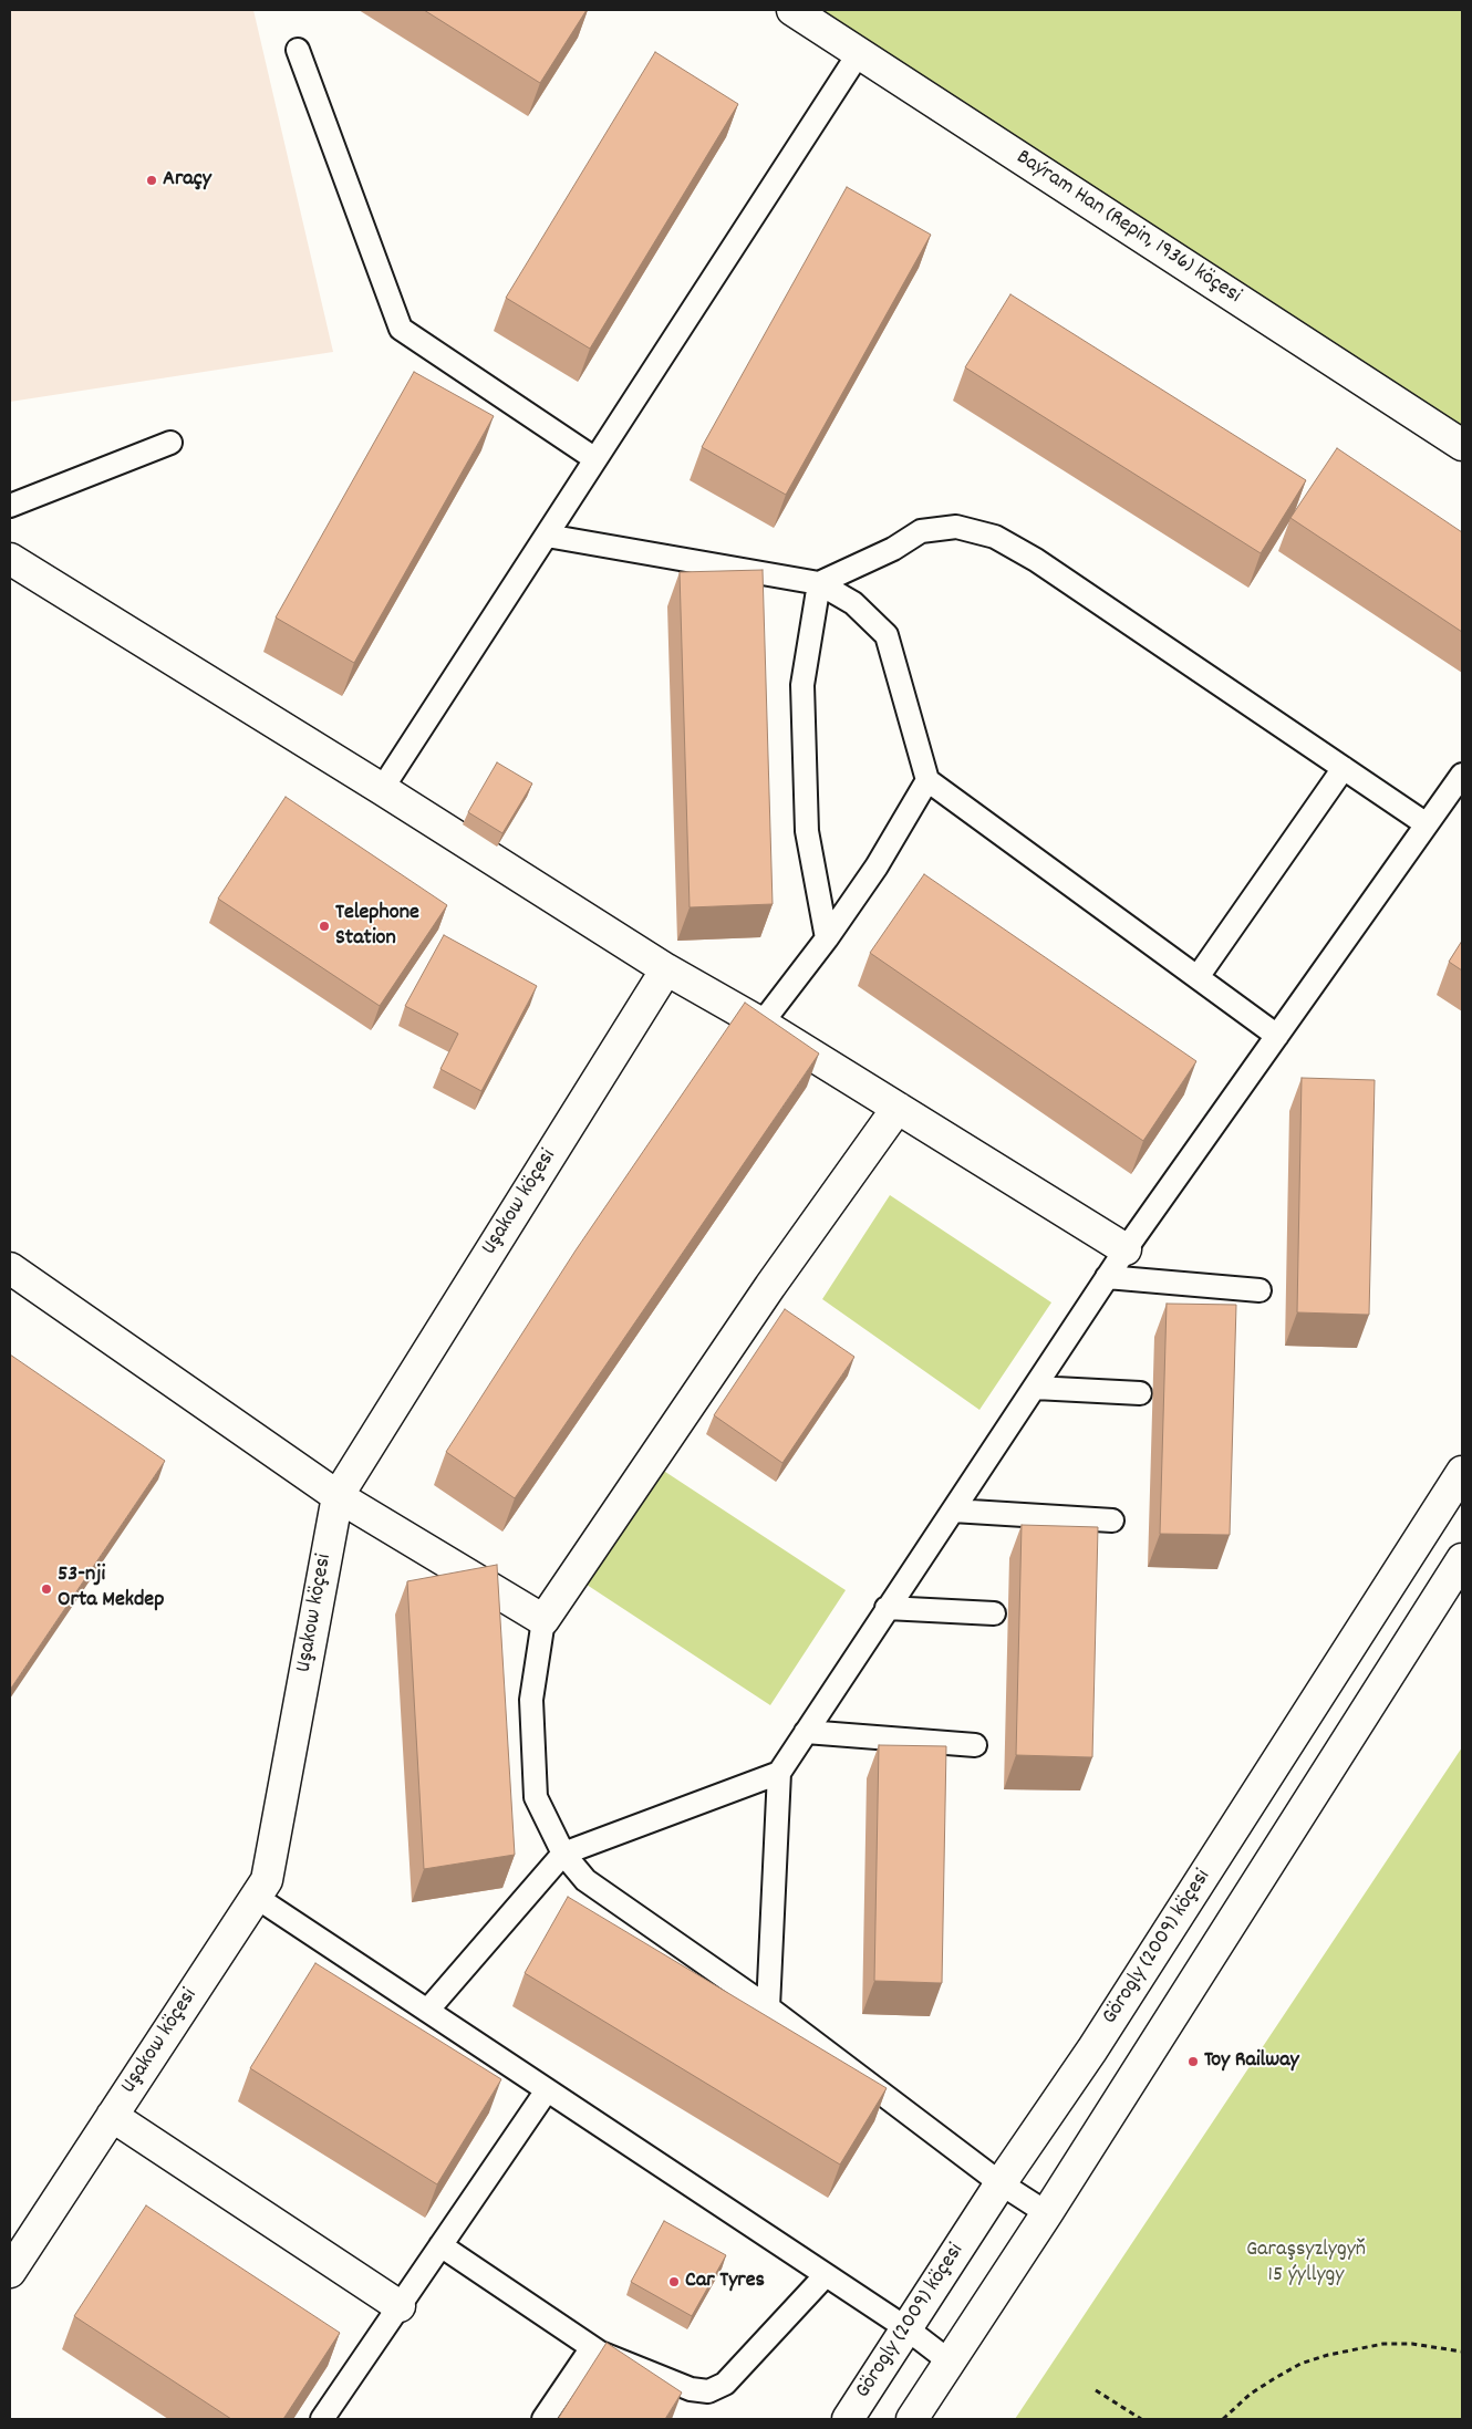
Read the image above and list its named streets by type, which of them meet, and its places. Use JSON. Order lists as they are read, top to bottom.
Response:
{
  "streets": {
    "street": ["Baýram Han (Repin, 1936) köçesi", "Uşakow köçesi", "Görogly (2009) köçesi"]
  },
  "parks": ["Garaşsyzlygyň 15 ýyllygy"],
  "places": [
    "Araçy",
    "Telephone Station",
    "53-nji Orta Mekdep",
    "Toy Railway",
    "Car Tyres"
  ]
}
